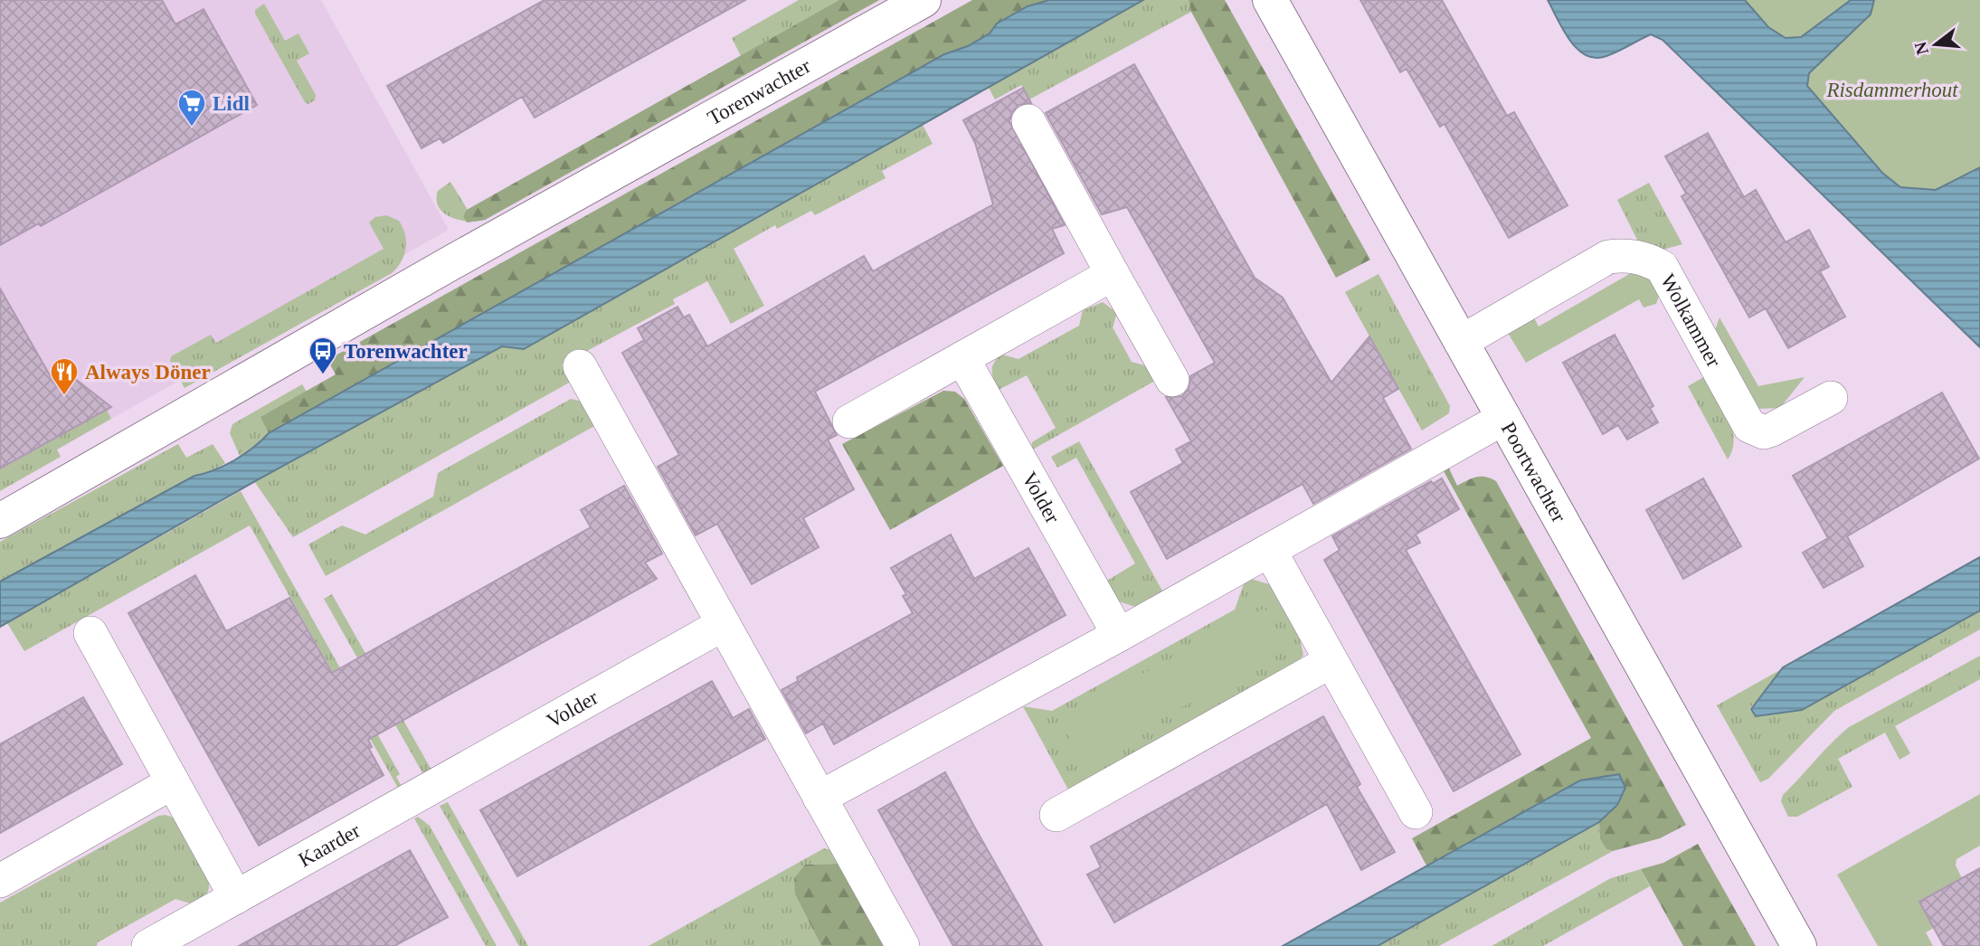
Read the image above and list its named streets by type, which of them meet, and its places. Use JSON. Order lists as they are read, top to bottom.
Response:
{
  "streets": {
    "street": [
      "Torenwachter",
      "Wolkammer",
      "Poortwachter",
      "Volder",
      "Kaarder"
    ]
  },
  "crossings": [
    ["Wolkammer", "Poortwachter"],
    ["Volder", "Kaarder"]
  ],
  "parks": ["Risdammerhout"],
  "places": {
    "supermarket": ["Lidl"],
    "bus stop": ["Torenwachter"],
    "restaurant": ["Always Döner"]
  },
  "north": "left"
}
